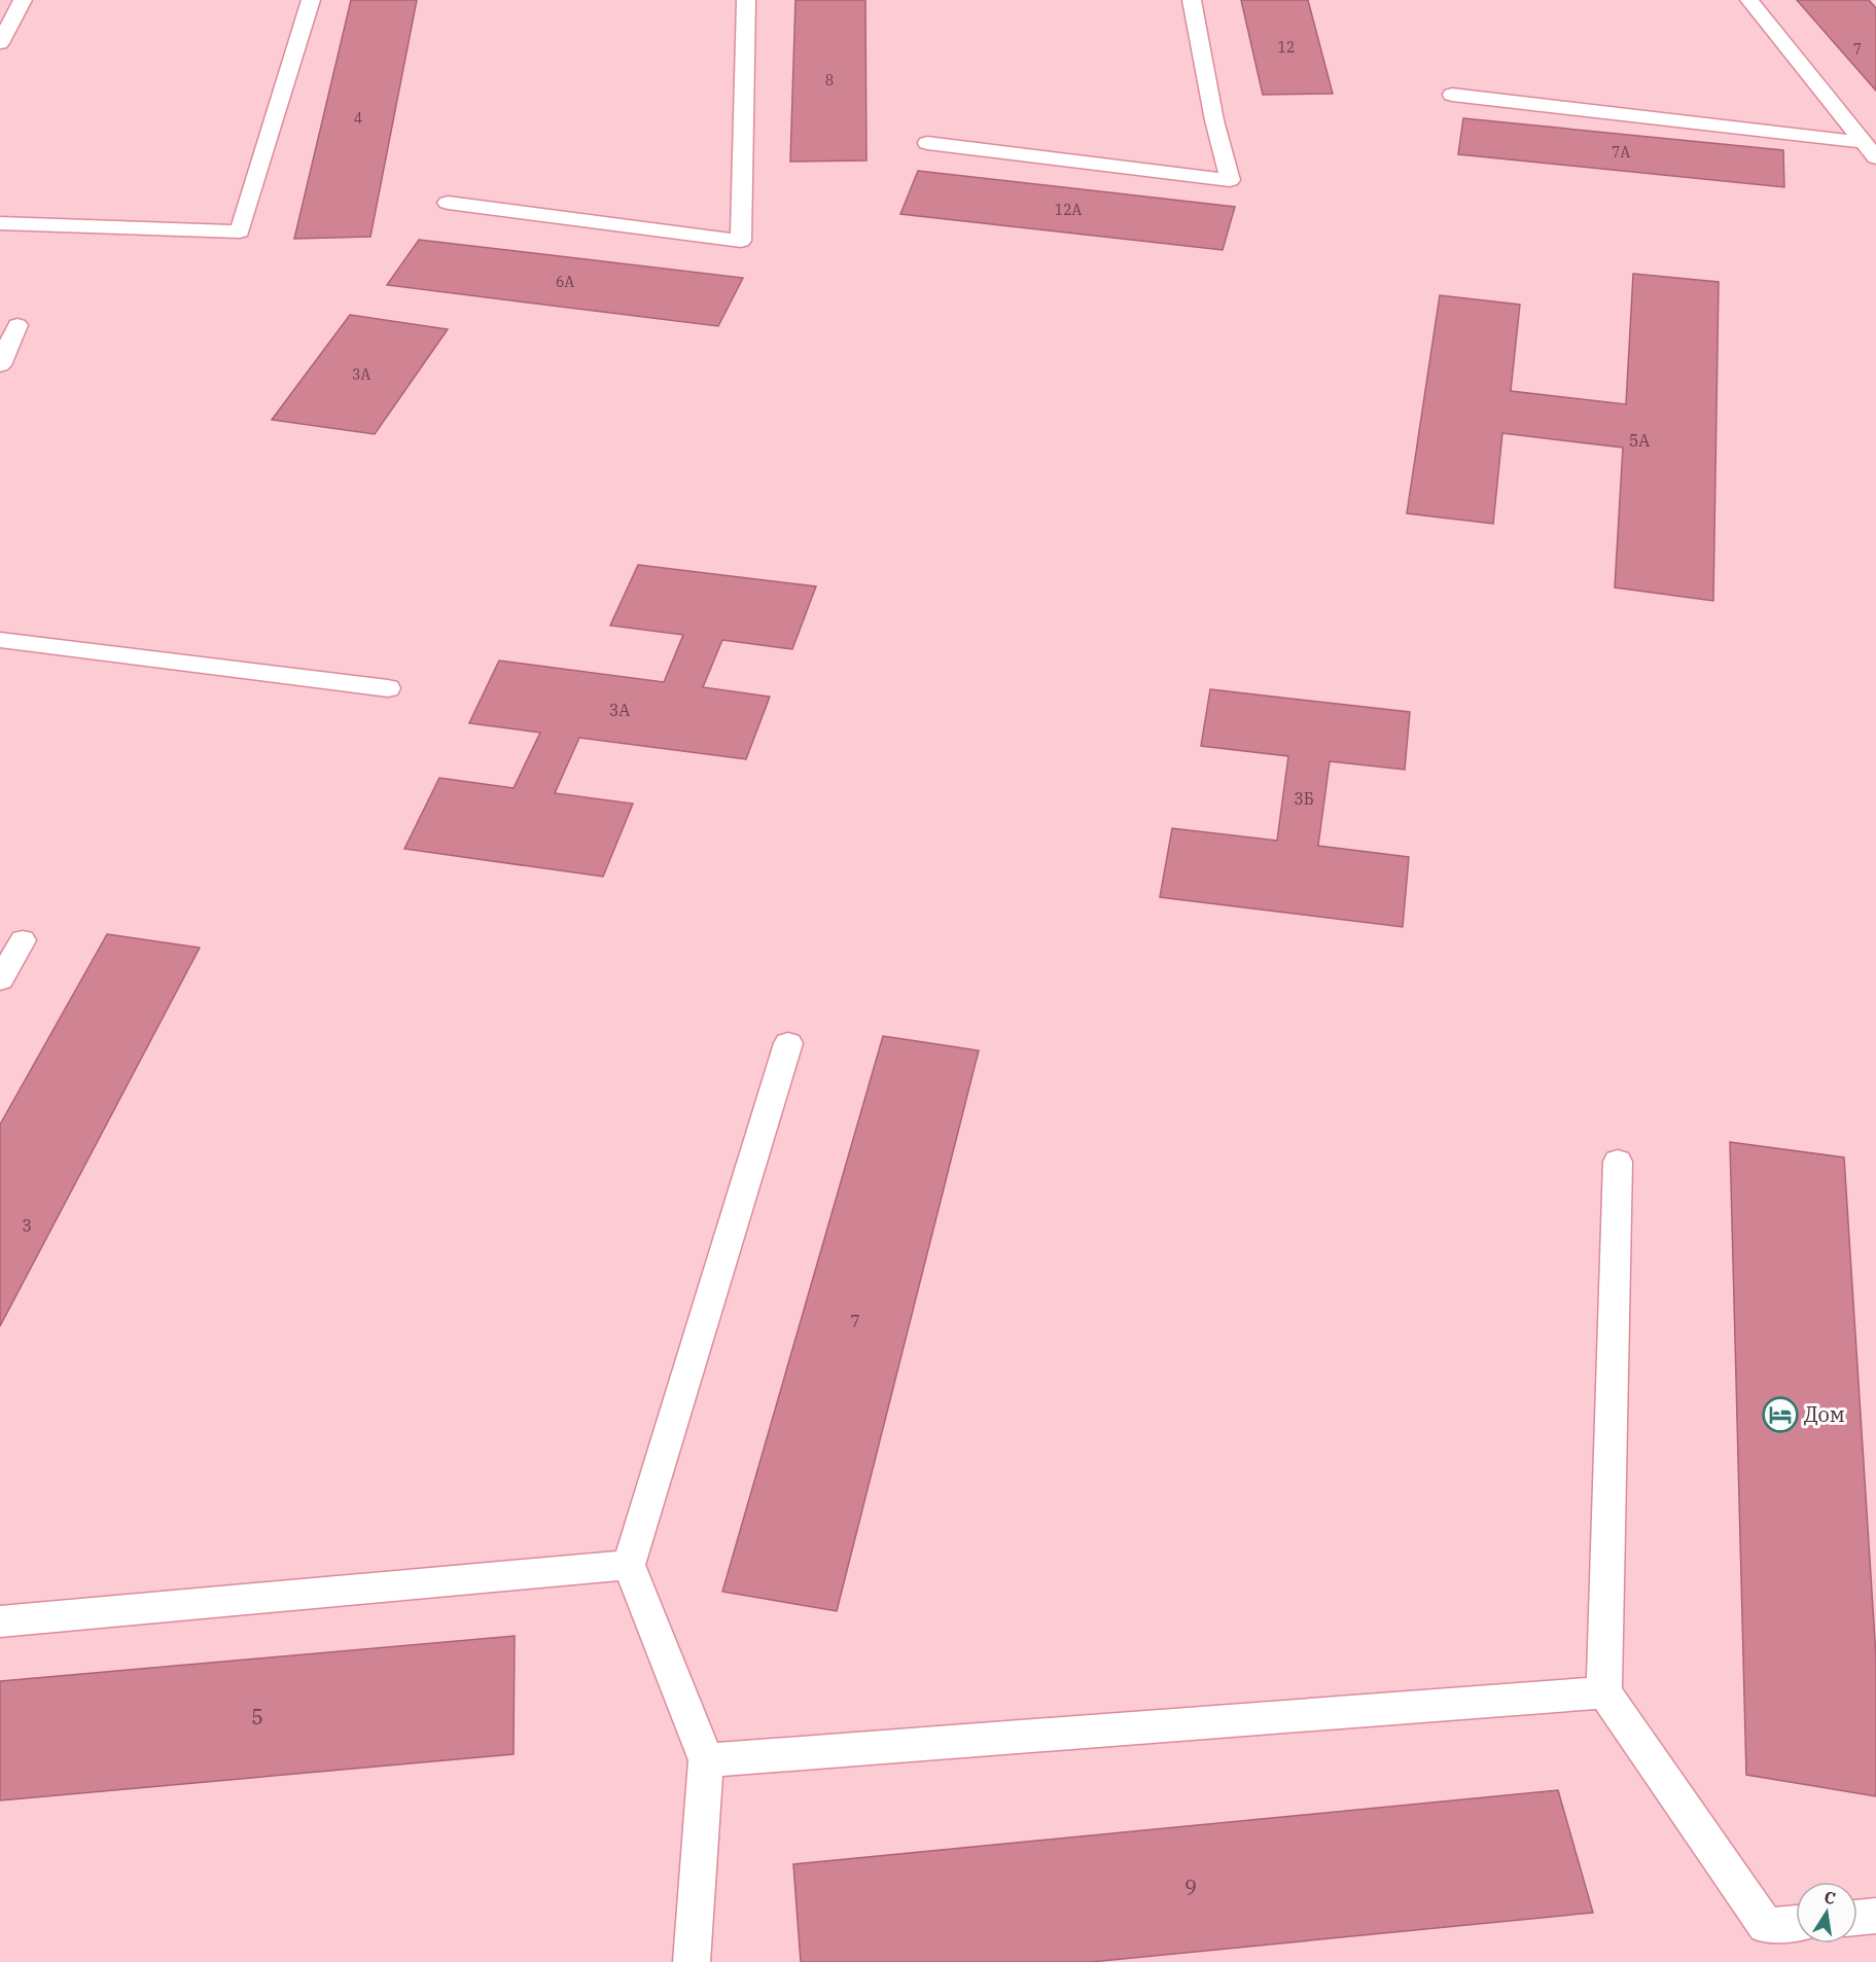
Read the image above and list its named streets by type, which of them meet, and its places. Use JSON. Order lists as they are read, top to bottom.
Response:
{
  "places": {
    "hotel": ["Дом"]
  },
  "house_numbers": [
    "12",
    "7",
    "8",
    "4",
    "7А",
    "12А",
    "6А",
    "3А",
    "5А",
    "3А",
    "3Б",
    "3",
    "7",
    "5",
    "9"
  ],
  "north": "top"
}
